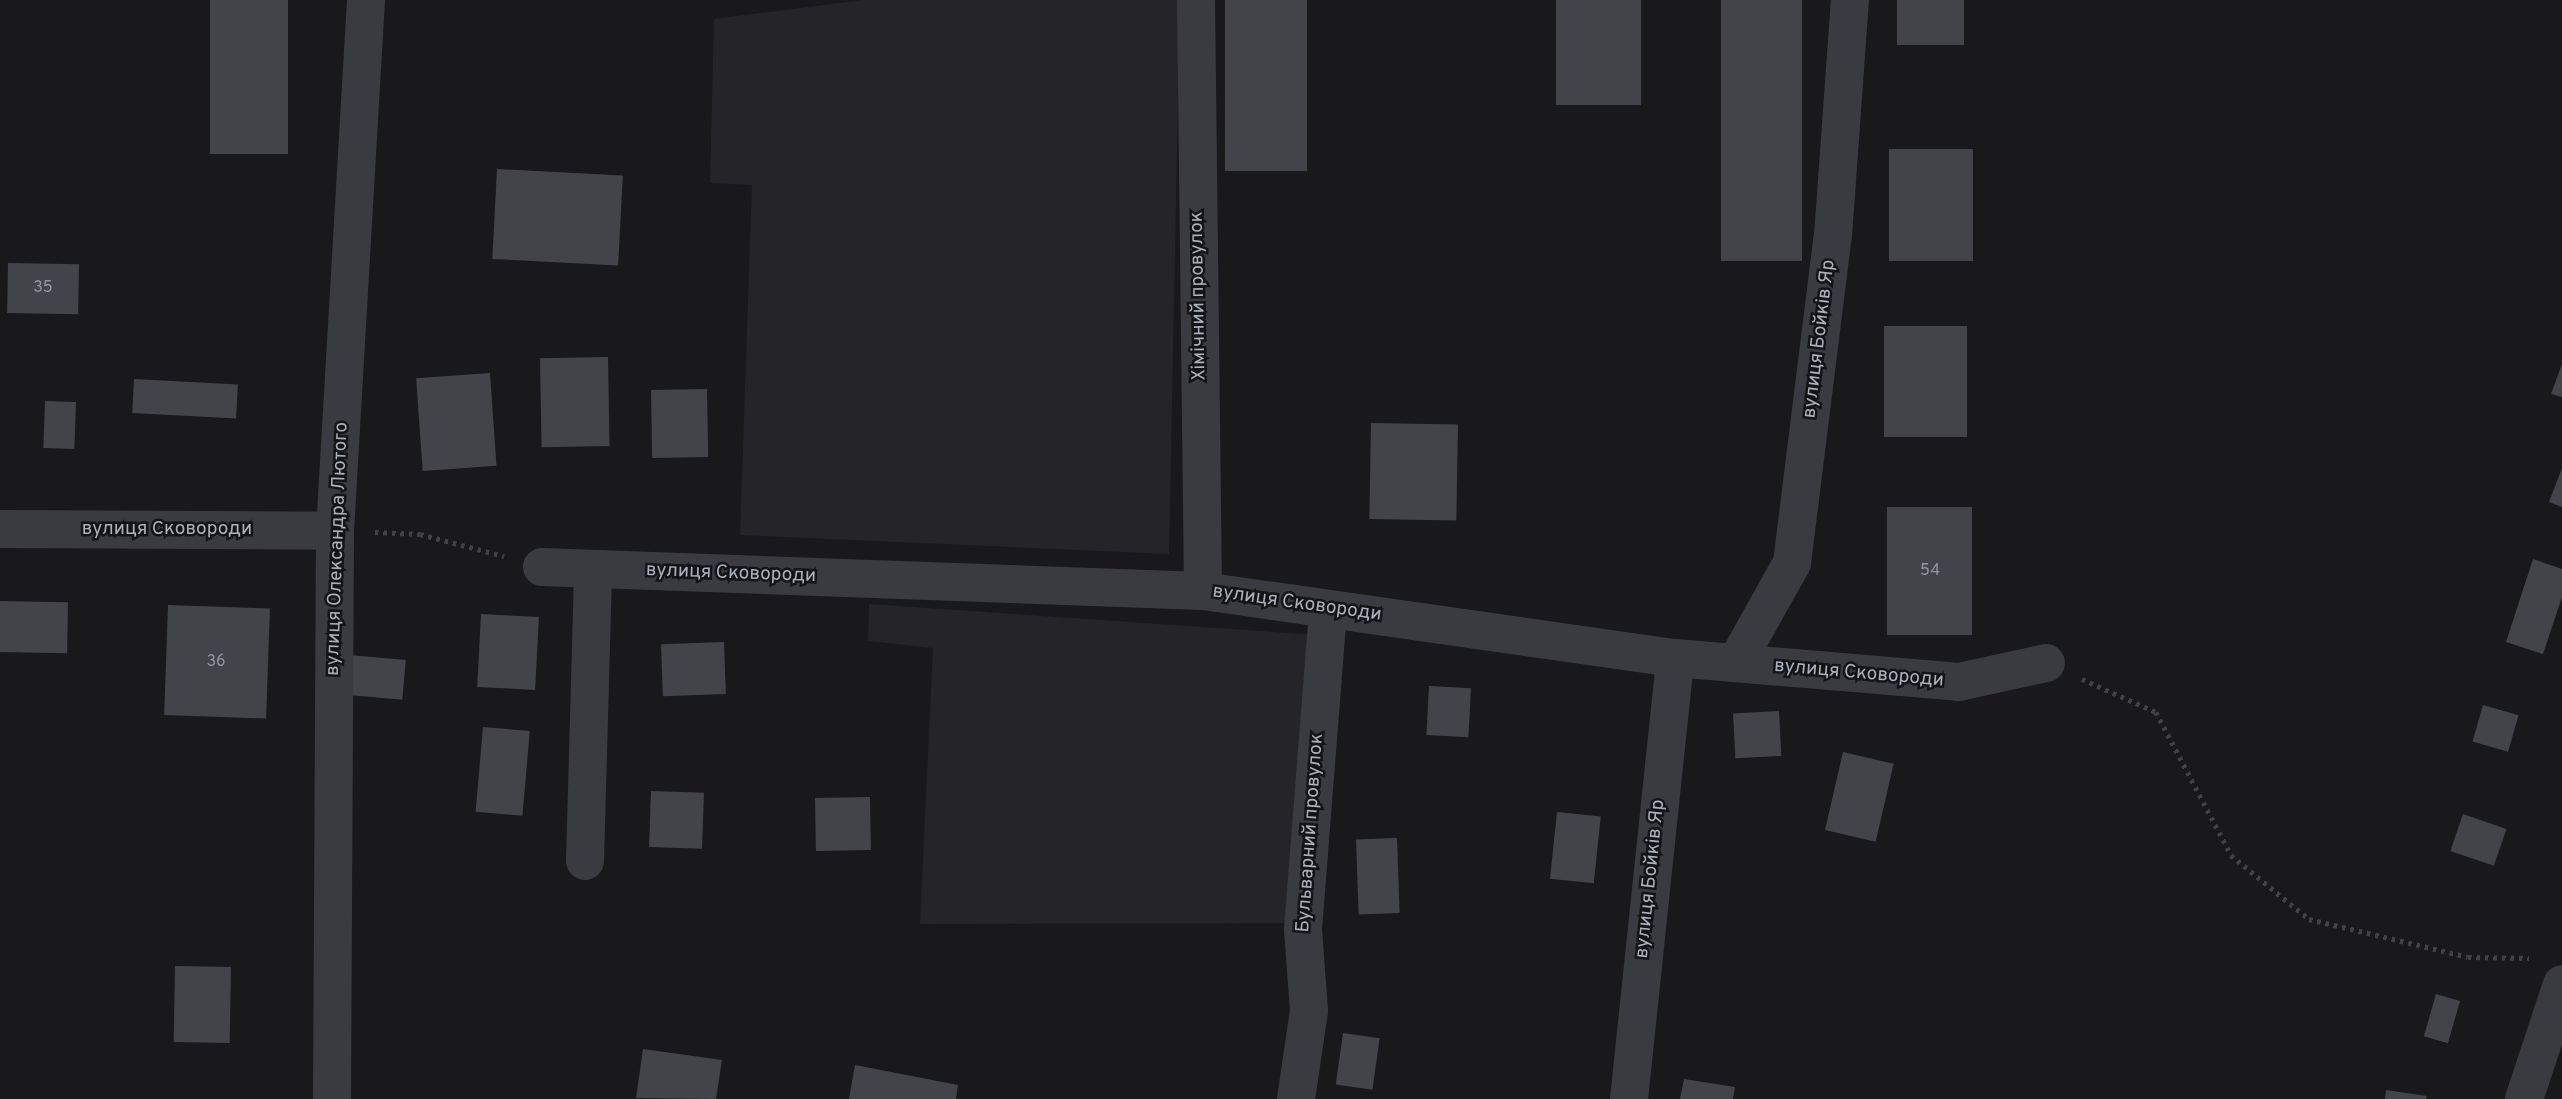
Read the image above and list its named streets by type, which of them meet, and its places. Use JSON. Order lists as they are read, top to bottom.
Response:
{
  "streets": {
    "street": [
      "Хімічний провулок",
      "вулиця Бойків Яр",
      "вулиця Сковороди",
      "вулиця Олександра Лютого",
      "Бульварний провулок"
    ]
  },
  "crossings": [
    ["Хімічний провулок", "вулиця Сковороди"],
    ["вулиця Бойків Яр", "вулиця Сковороди"],
    ["вулиця Сковороди", "вулиця Олександра Лютого"],
    ["вулиця Сковороди", "Бульварний провулок"]
  ],
  "house_numbers": ["35", "54", "36"]
}
